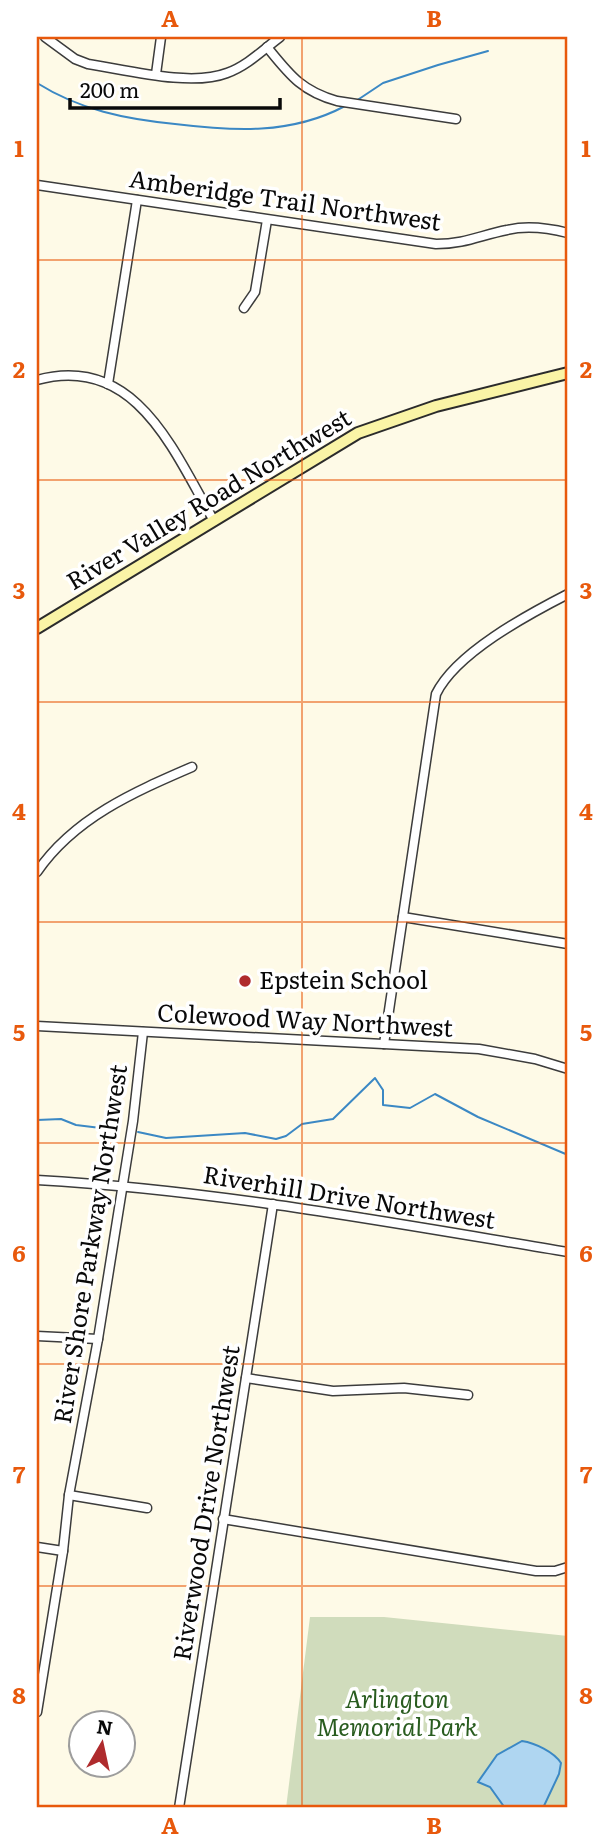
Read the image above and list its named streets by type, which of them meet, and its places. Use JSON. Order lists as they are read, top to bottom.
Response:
{
  "streets": {
    "street": [
      "Amberidge Trail Northwest",
      "River Valley Road Northwest",
      "Colewood Way Northwest",
      "Riverhill Drive Northwest",
      "River Shore Parkway Northwest",
      "Riverwood Drive Northwest"
    ]
  },
  "crossings": [
    ["Colewood Way Northwest", "River Shore Parkway Northwest"],
    ["Riverhill Drive Northwest", "River Shore Parkway Northwest"],
    ["Riverhill Drive Northwest", "Riverwood Drive Northwest"]
  ],
  "parks": ["Arlington Memorial Park"],
  "places": ["Epstein School"],
  "scale_bar": "200 m",
  "north": "top",
  "grid": {
    "columns": ["A", "B"],
    "rows": [
      "1",
      "2",
      "3",
      "4",
      "5",
      "6",
      "7",
      "8"
    ]
  }
}
